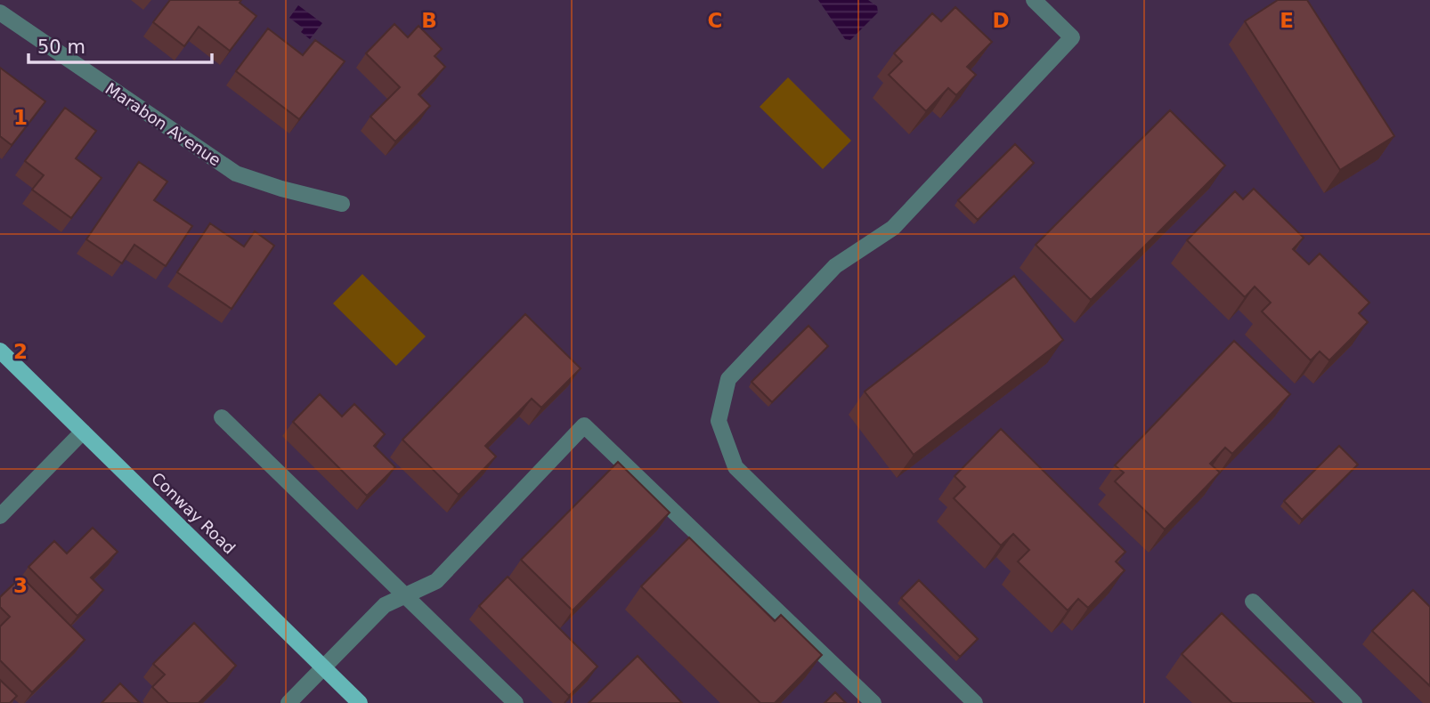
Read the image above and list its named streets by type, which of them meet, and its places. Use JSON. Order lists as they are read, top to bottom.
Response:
{
  "streets": {
    "main road": ["Conway Road"],
    "street": ["Marabon Avenue"]
  },
  "scale_bar": "50 m",
  "grid": {
    "columns": [
      "B",
      "C",
      "D",
      "E"
    ],
    "rows": ["1", "2", "3"]
  }
}
